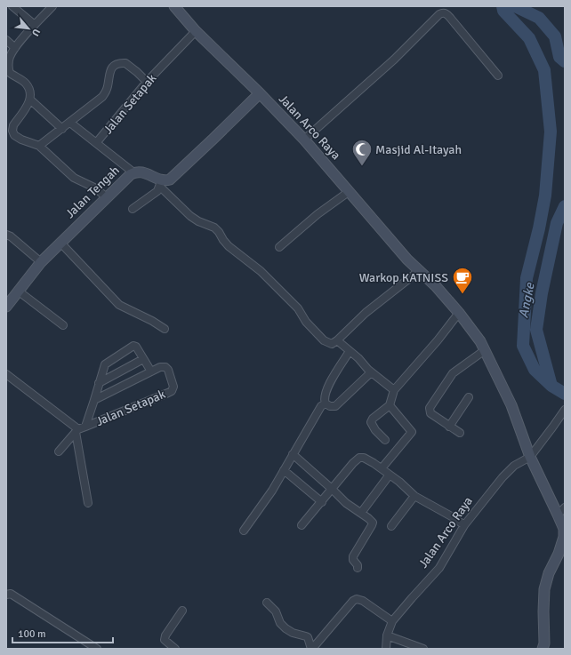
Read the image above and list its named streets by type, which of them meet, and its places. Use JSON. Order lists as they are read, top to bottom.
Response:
{
  "streets": {
    "main road": ["Jalan Arco Raya", "Jalan Tengah"],
    "street": ["Jalan Setapak"]
  },
  "crossings": [
    ["Jalan Setapak", "Jalan Arco Raya"],
    ["Jalan Setapak", "Jalan Tengah"]
  ],
  "water": ["Angke"],
  "places": {
    "mosque": ["Masjid Al-Itayah"],
    "cafe": ["Warkop KATNISS"]
  },
  "scale_bar": "100 m",
  "north": "bottom right"
}
